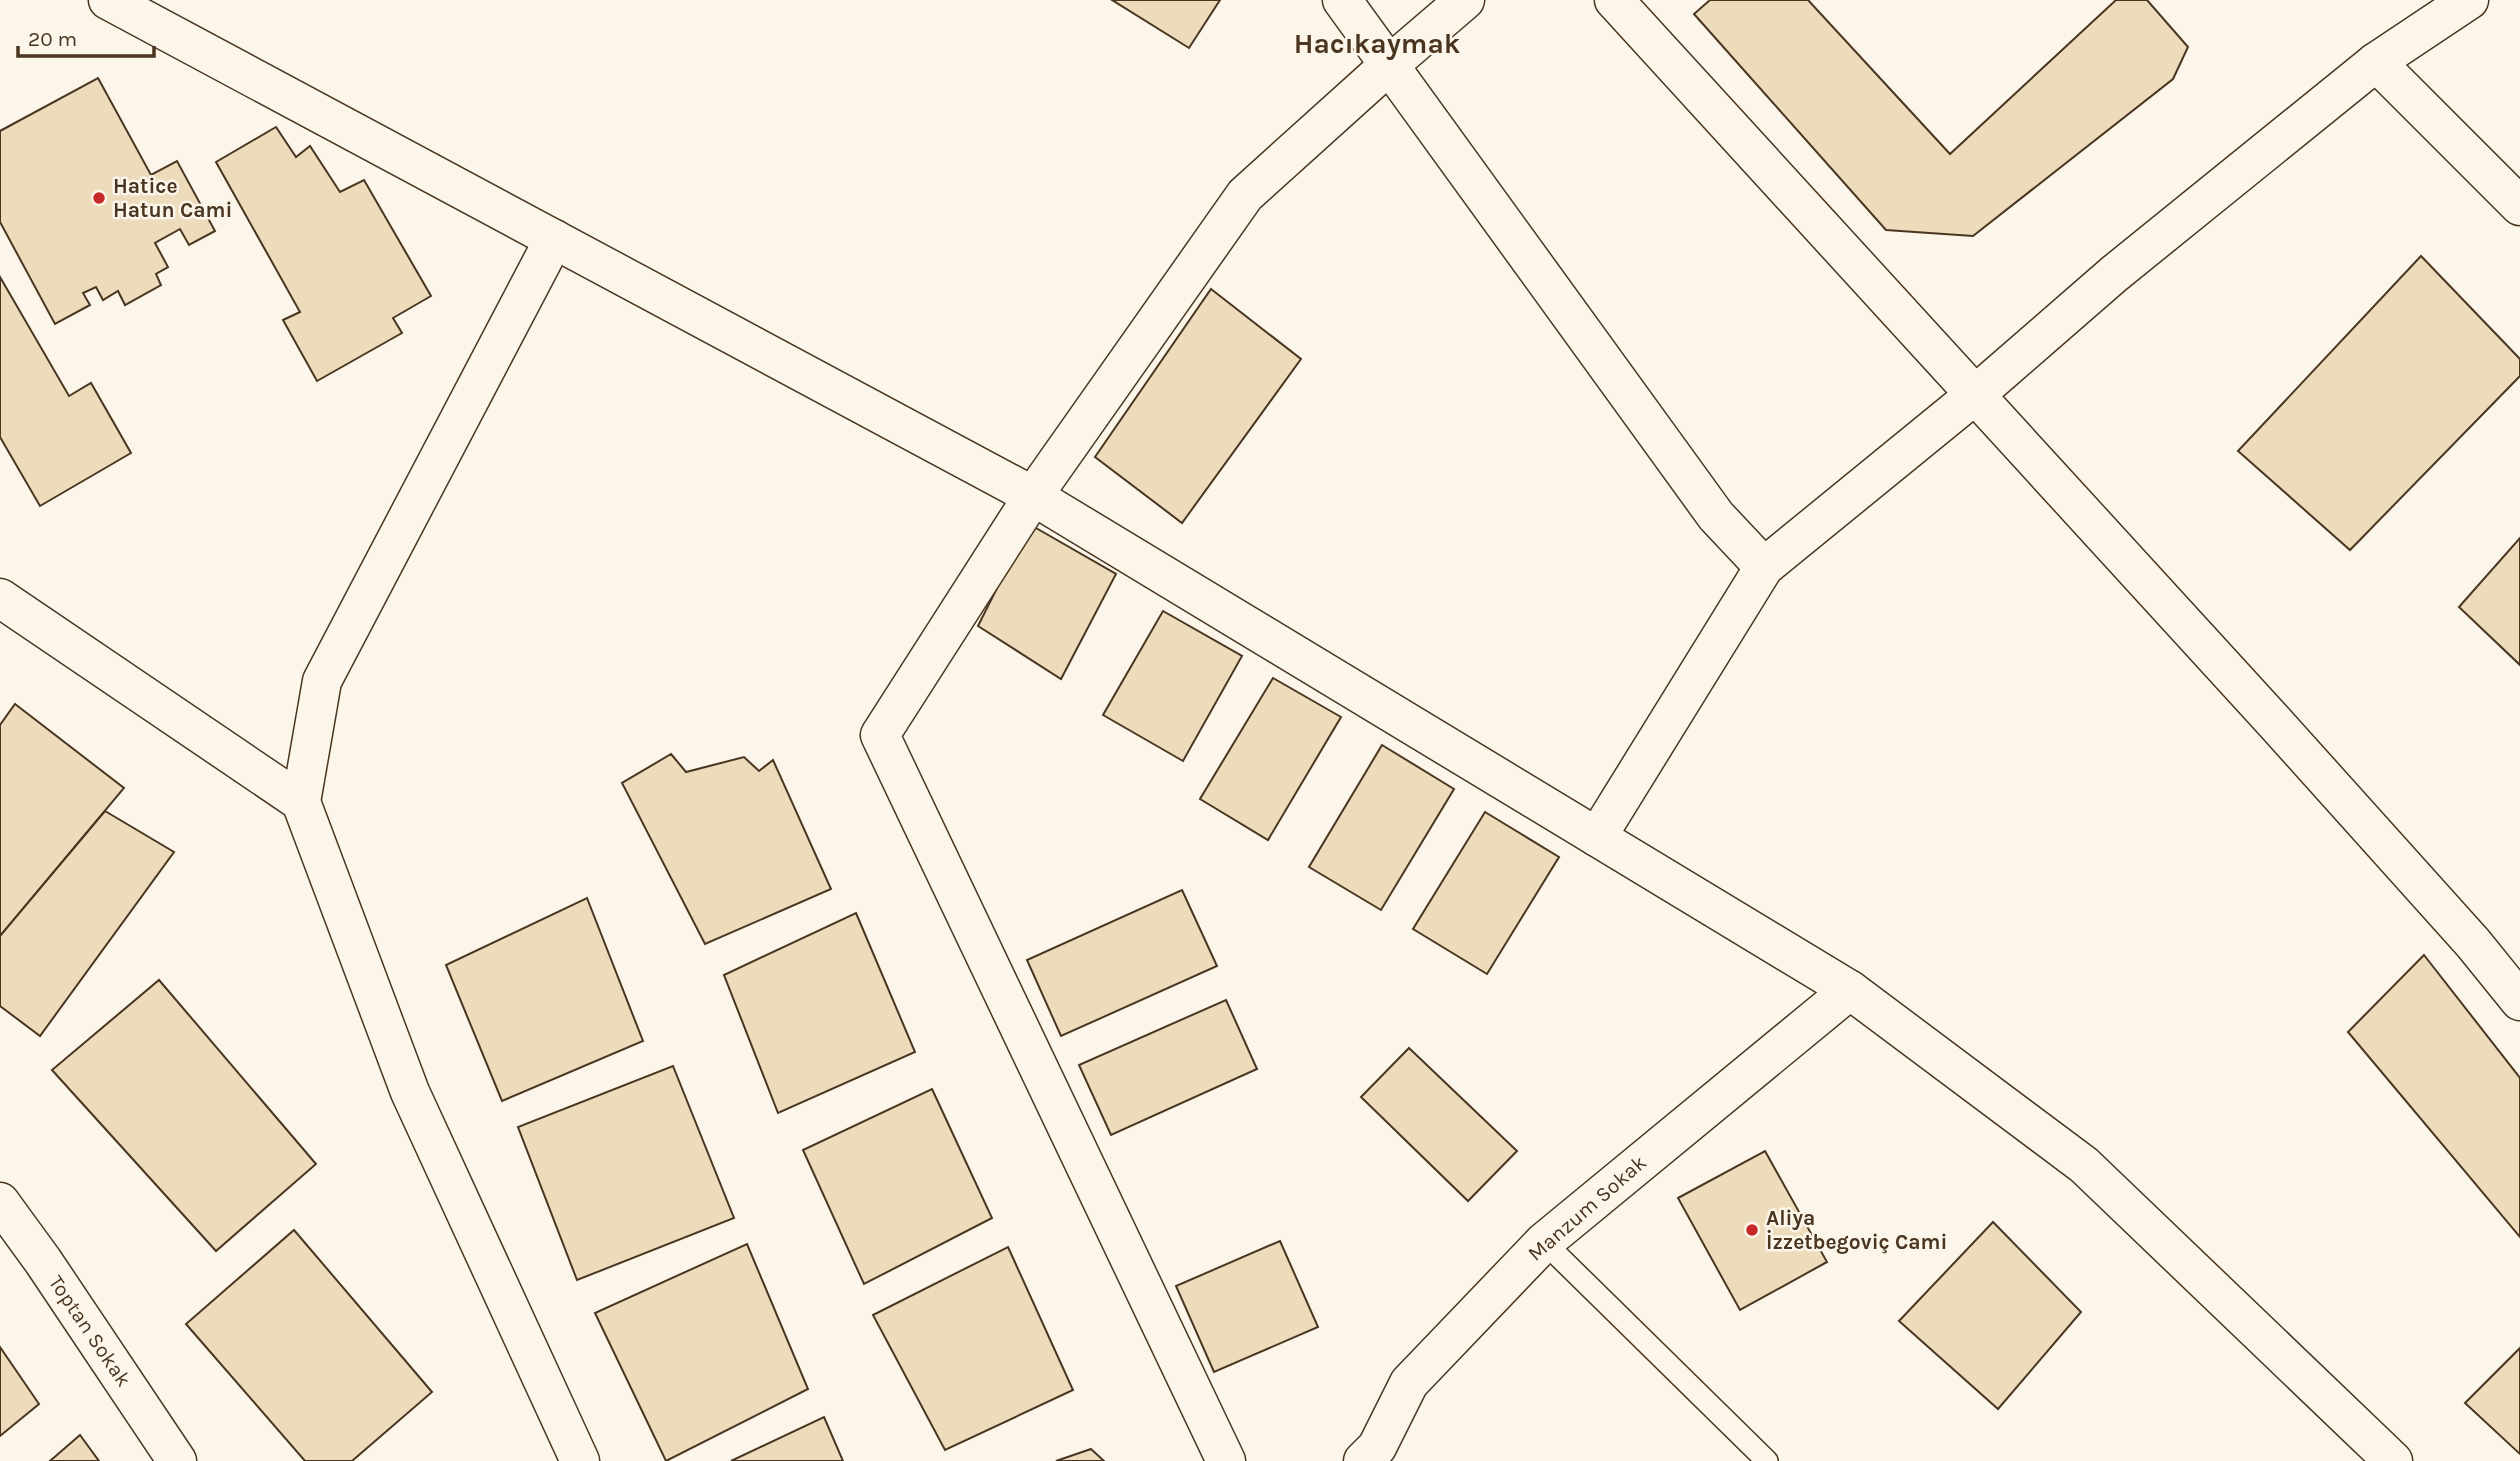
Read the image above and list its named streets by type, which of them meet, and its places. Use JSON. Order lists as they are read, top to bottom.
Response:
{
  "streets": {
    "street": ["Manzum Sokak", "Toptan Sokak"]
  },
  "districts": ["Hacıkaymak"],
  "places": ["Hatice Hatun Cami", "Aliya İzzetbegoviç Cami"],
  "scale_bar": "20 m"
}
